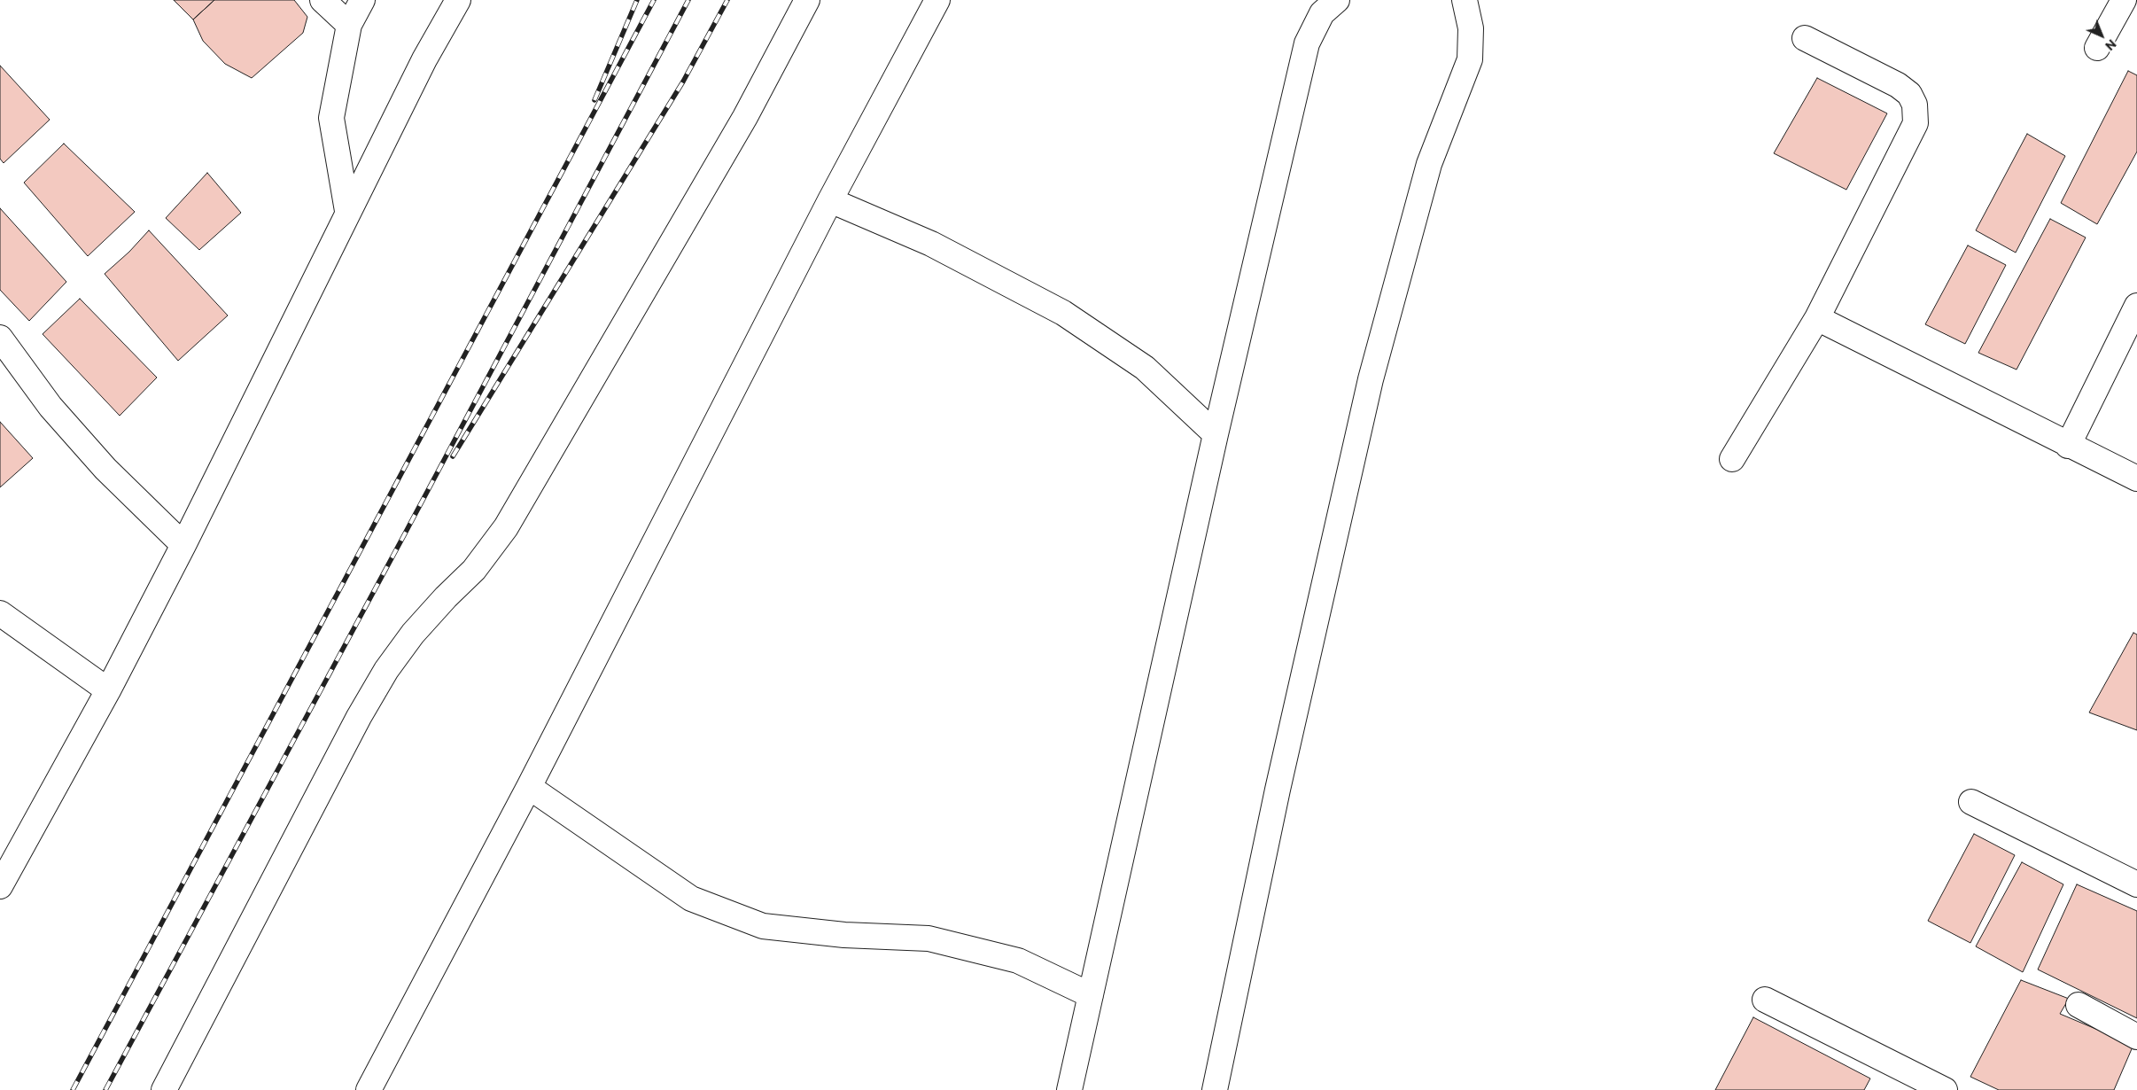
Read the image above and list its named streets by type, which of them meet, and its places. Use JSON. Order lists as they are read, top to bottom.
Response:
{
  "north": "bottom right"
}
